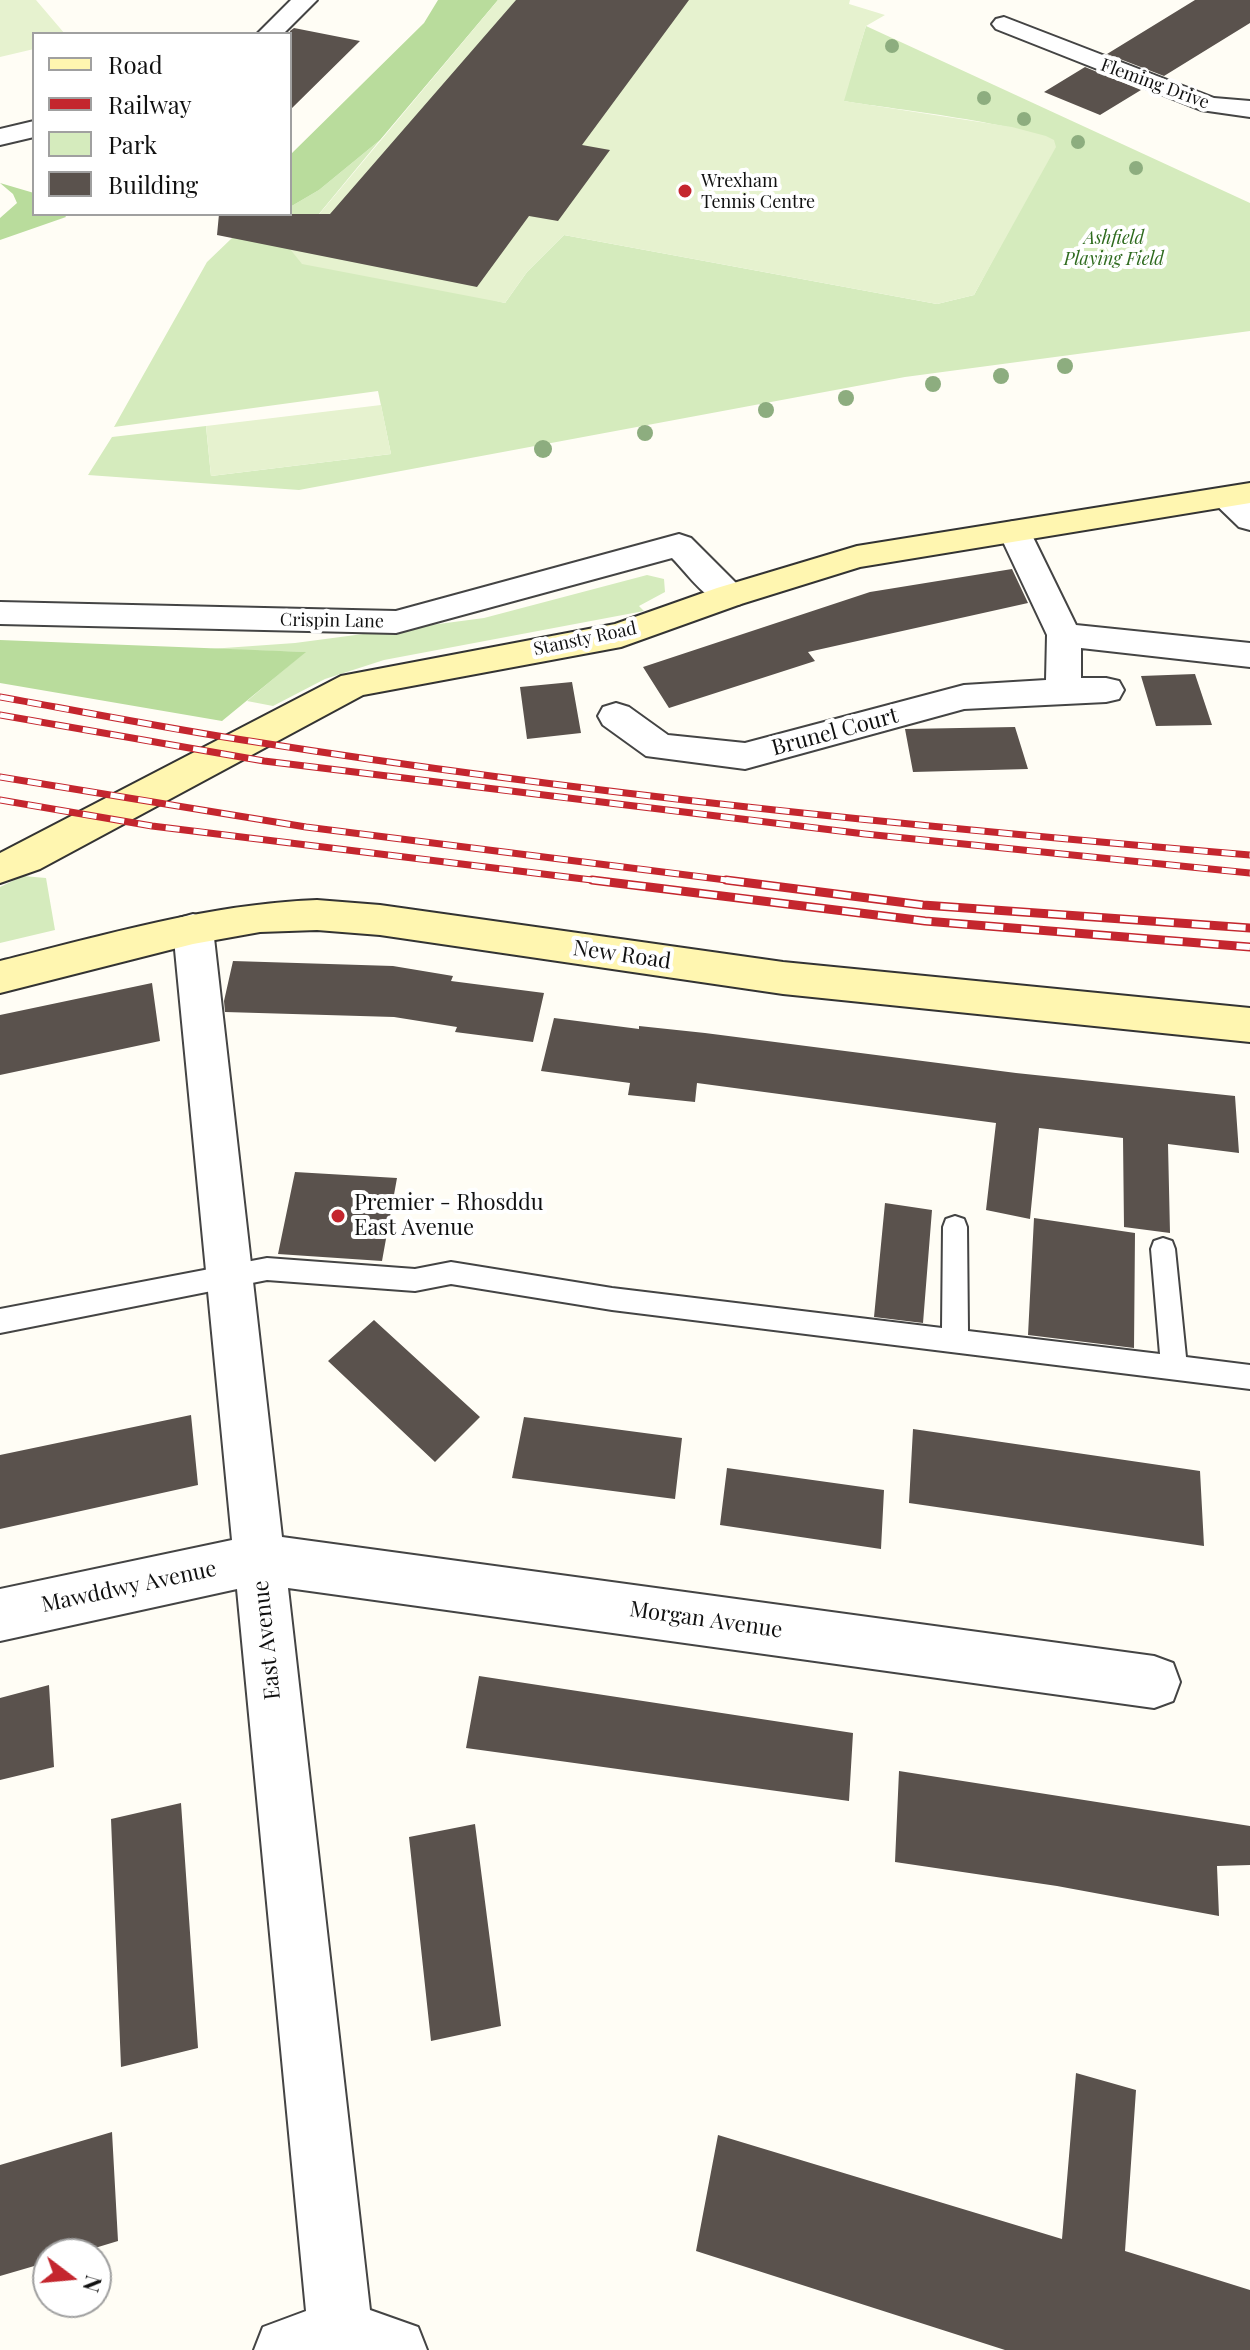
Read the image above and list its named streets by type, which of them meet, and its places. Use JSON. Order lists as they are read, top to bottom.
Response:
{
  "streets": {
    "main road": ["Stansty Road", "New Road"],
    "street": [
      "Fleming Drive",
      "Crispin Lane",
      "Brunel Court",
      "Mawddwy Avenue",
      "Morgan Avenue",
      "East Avenue"
    ]
  },
  "crossings": [
    ["Crispin Lane", "Stansty Road"],
    ["New Road", "East Avenue"],
    ["Mawddwy Avenue", "Morgan Avenue"],
    ["Mawddwy Avenue", "East Avenue"],
    ["Morgan Avenue", "East Avenue"]
  ],
  "parks": ["Ashfield Playing Field"],
  "places": ["Wrexham Tennis Centre", "Premier - Rhosddu East Avenue"],
  "legend": [
    "Road",
    "Railway",
    "Park",
    "Building"
  ],
  "north": "right"
}
